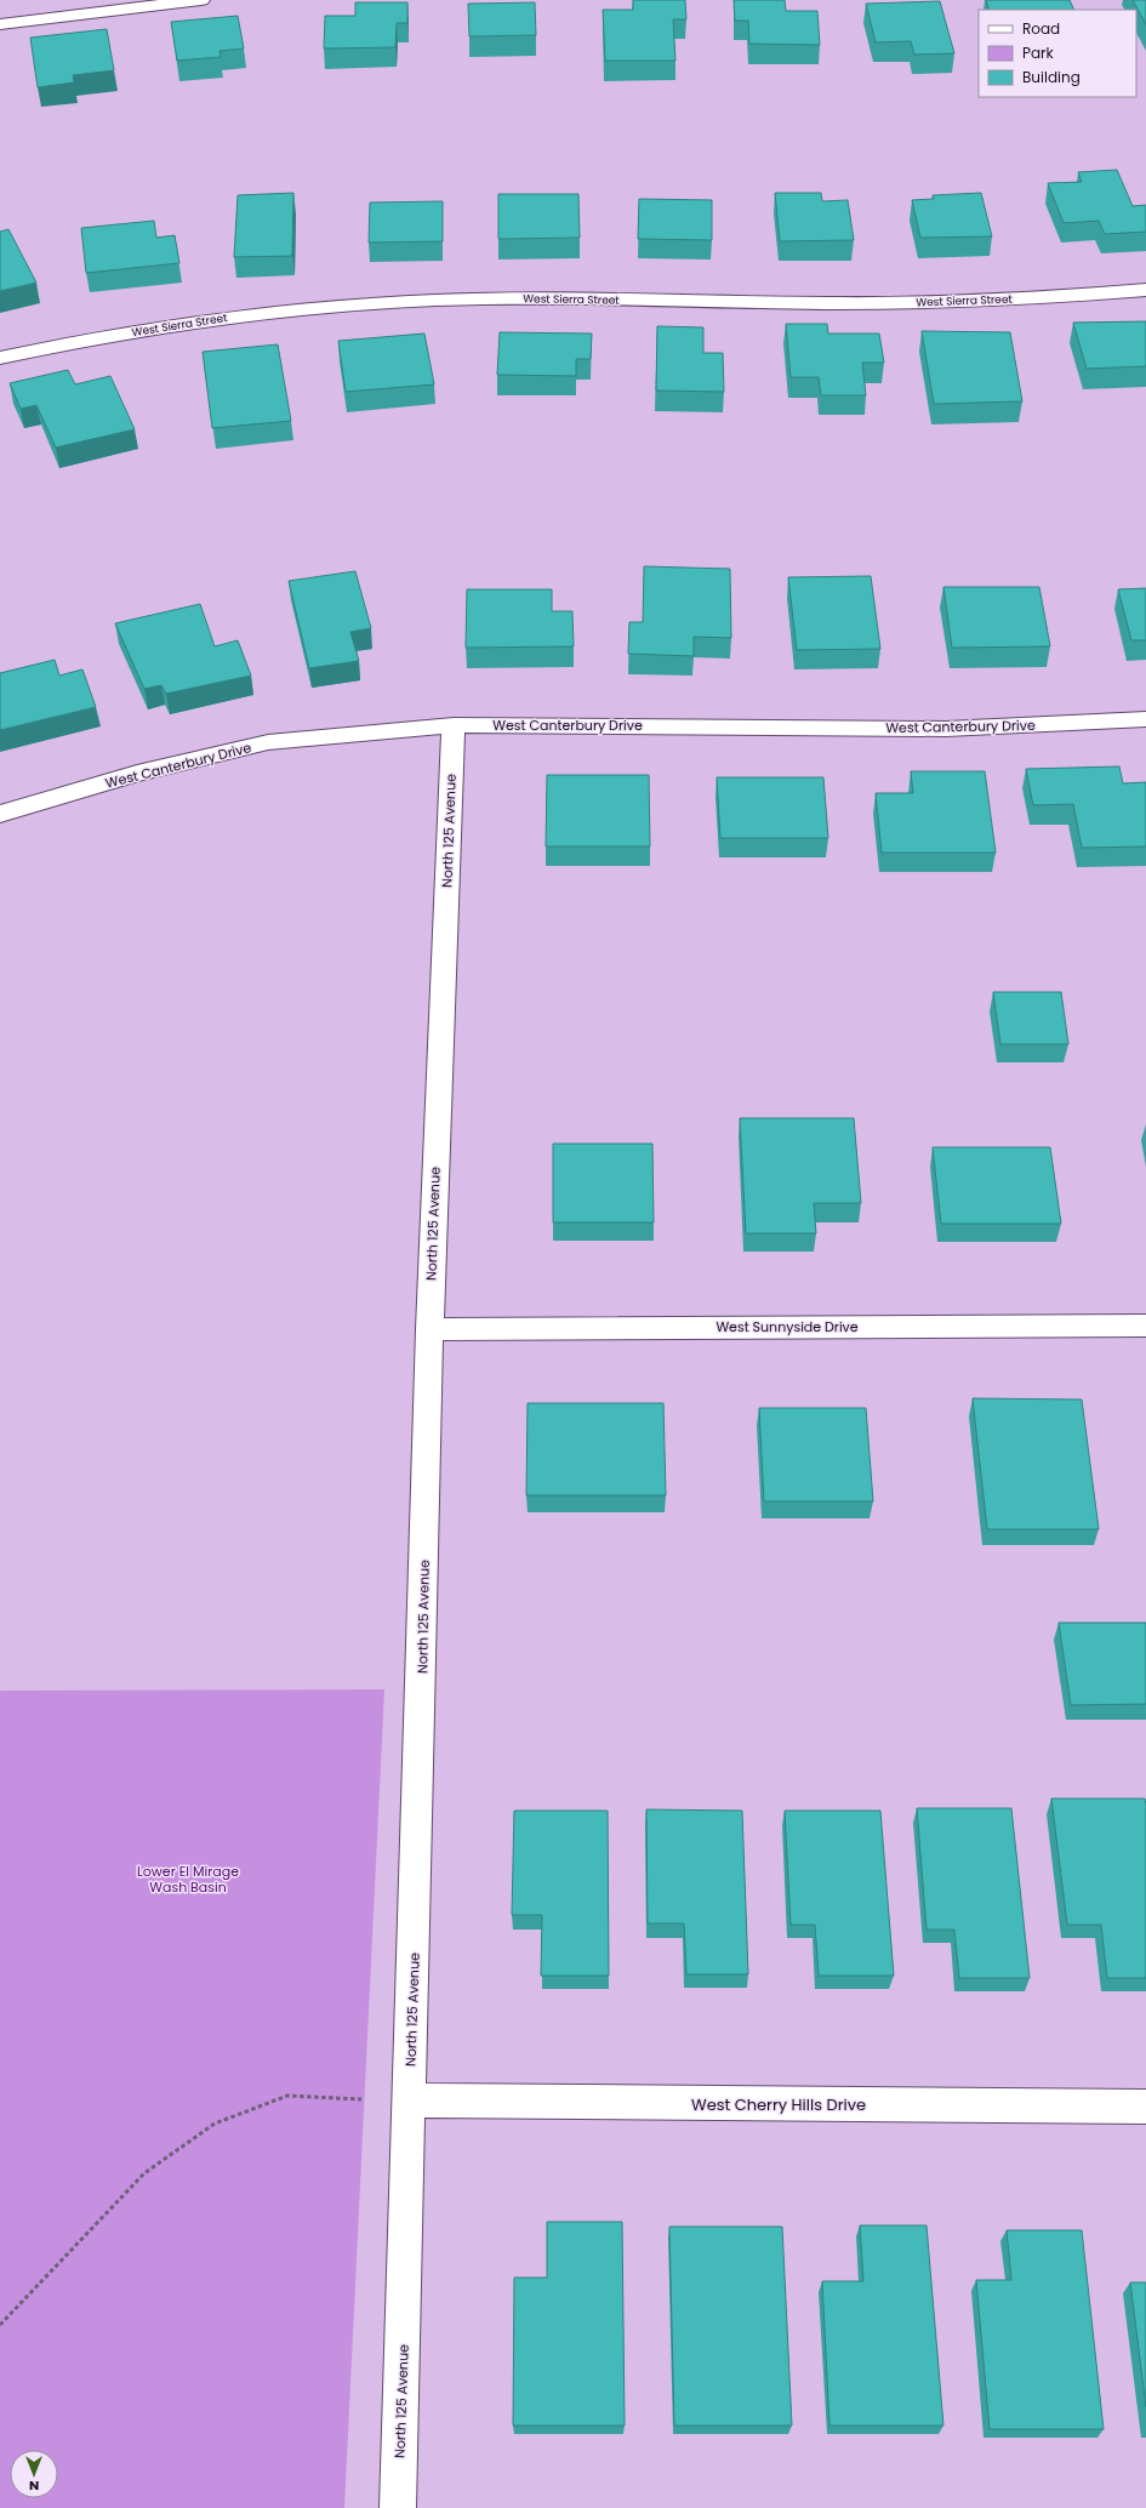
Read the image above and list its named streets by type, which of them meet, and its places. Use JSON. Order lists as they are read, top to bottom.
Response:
{
  "streets": {
    "street": [
      "West Sierra Street",
      "West Canterbury Drive",
      "North 125 Avenue",
      "West Sunnyside Drive",
      "West Cherry Hills Drive"
    ]
  },
  "crossings": [
    ["West Canterbury Drive", "North 125 Avenue"],
    ["North 125 Avenue", "West Sunnyside Drive"],
    ["North 125 Avenue", "West Cherry Hills Drive"]
  ],
  "parks": ["Lower El Mirage Wash Basin"],
  "legend": ["Road", "Park", "Building"],
  "north": "bottom"
}
